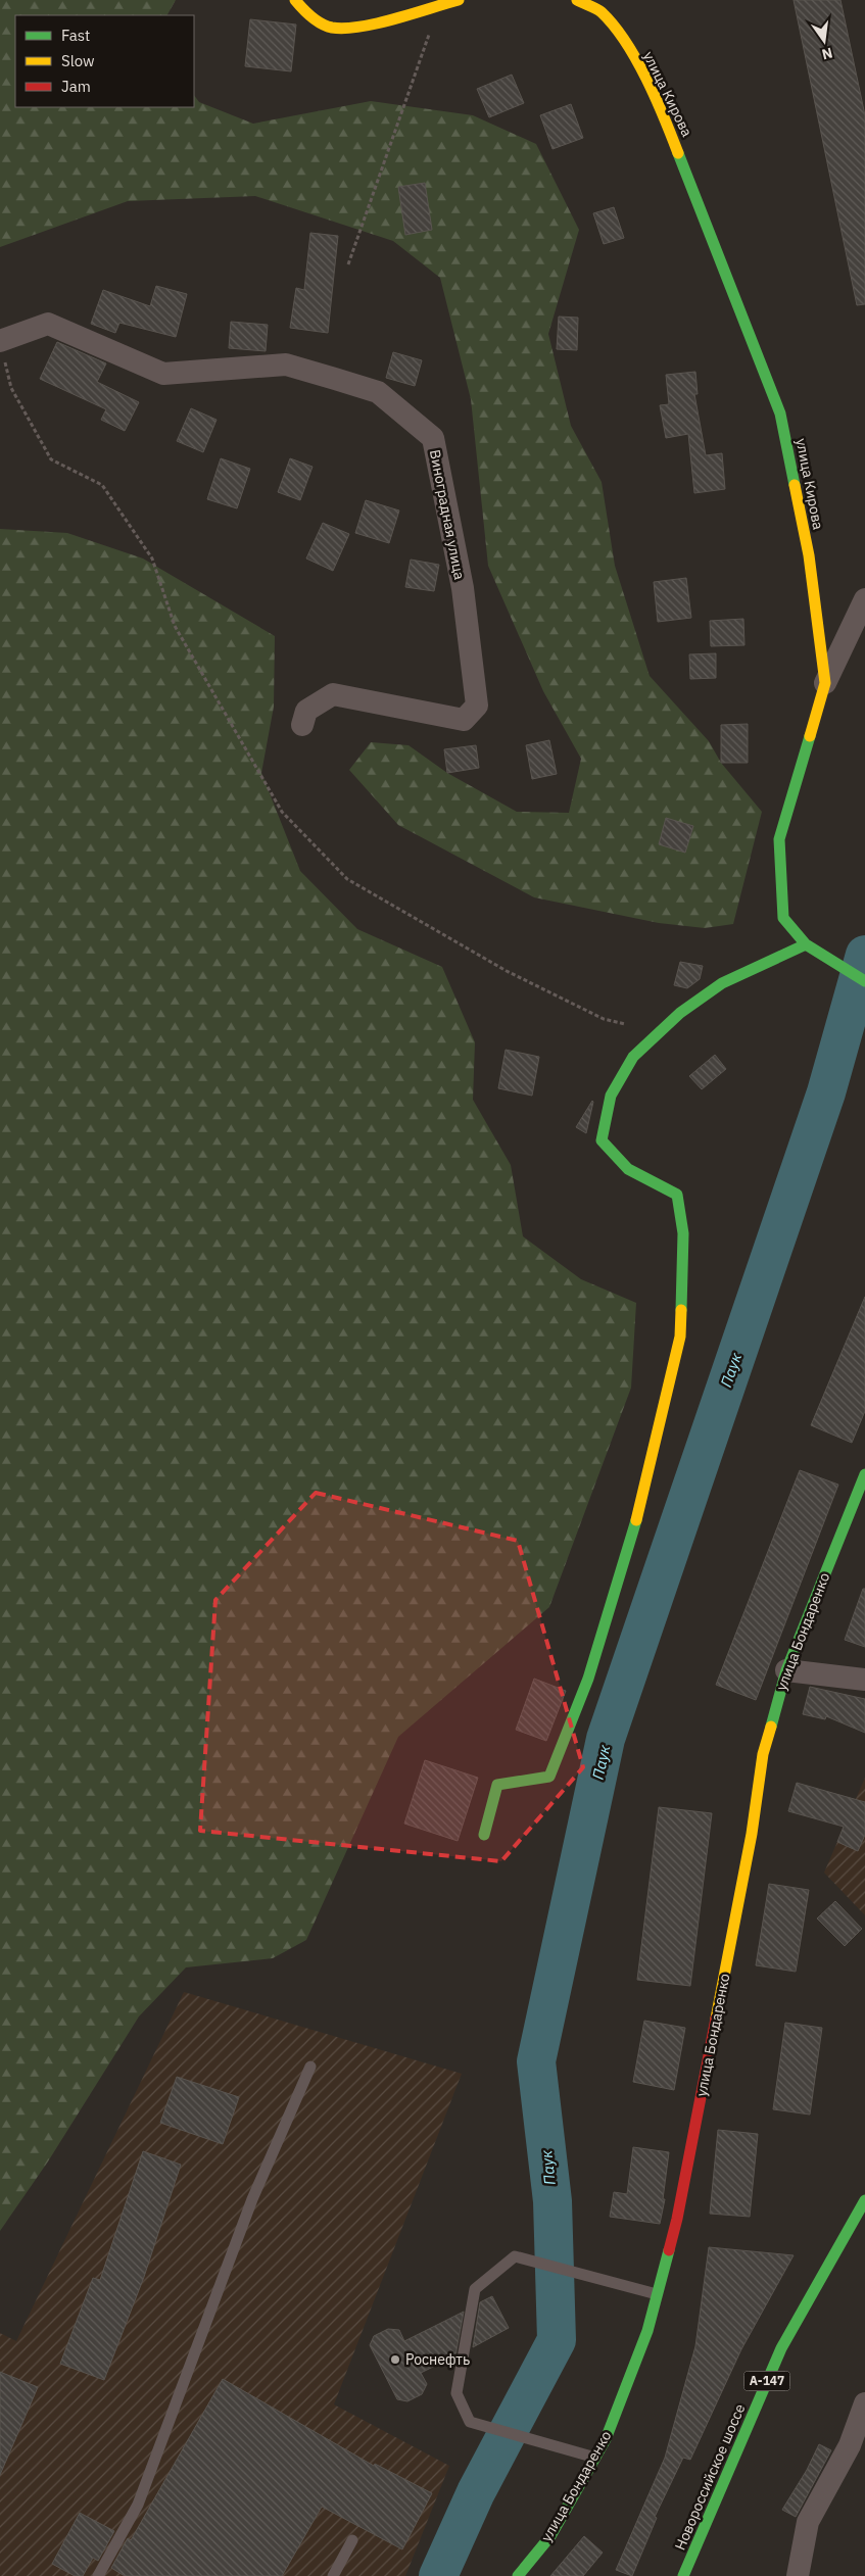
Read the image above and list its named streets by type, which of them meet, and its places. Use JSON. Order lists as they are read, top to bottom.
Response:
{
  "streets": {
    "main road": [
      "улица Кирова",
      "улица Бондаренко",
      "А-147",
      "Новороссийское шоссе"
    ],
    "street": ["Виноградная улица"]
  },
  "water": ["Паук"],
  "places": ["Роснефть"],
  "legend": ["Fast", "Slow", "Jam"],
  "north": "bottom"
}
